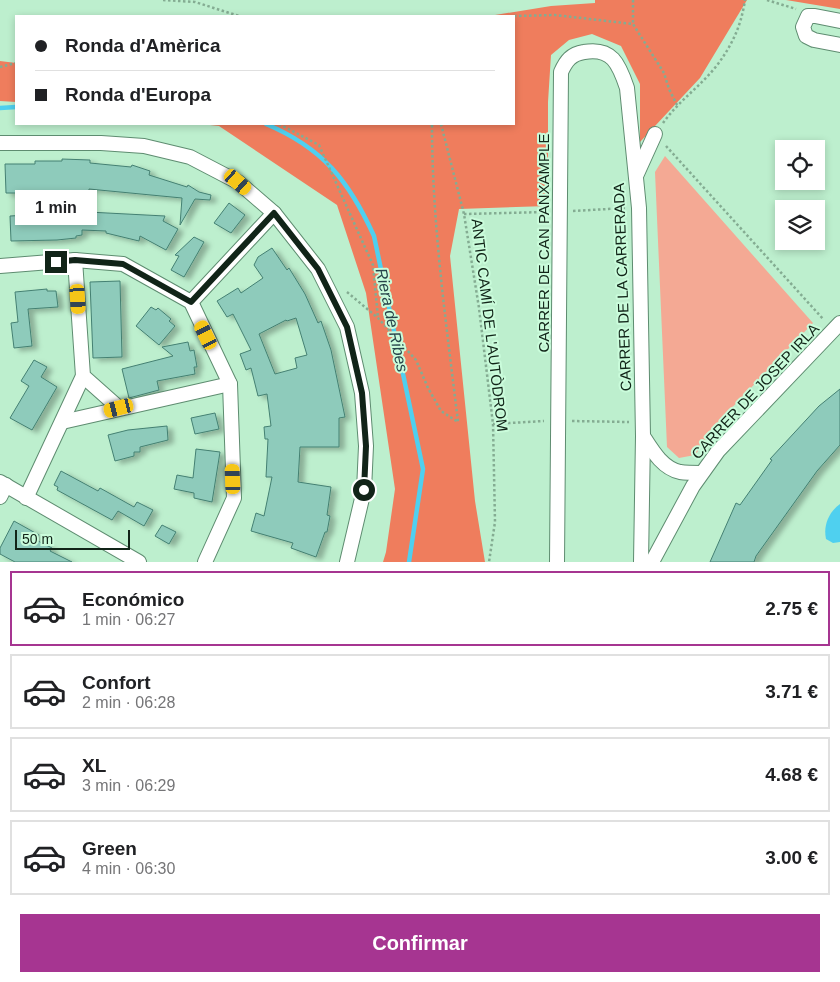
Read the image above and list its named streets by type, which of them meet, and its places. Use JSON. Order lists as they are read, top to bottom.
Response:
{
  "streets": {
    "street": ["CARRER DE CAN PANXAMPLE", "CARRER DE LA CARRERADA", "CARRER DE JOSEP IRLA"],
    "path": ["ANTIC CAMÍ DE L'AUTÒDROM"]
  },
  "crossings": [
    ["CARRER DE CAN PANXAMPLE", "CARRER DE LA CARRERADA"]
  ],
  "water": ["Riera de Ribes"],
  "scale_bar": "50 m",
  "page": {
    "banner": ["Ronda d'Amèrica", "Ronda d'Europa"],
    "bubble": "1 min",
    "scale": "50 m",
    "list": [
      {
        "name": "Económico",
        "note": "1 min · 06:27",
        "value": "2.75 €"
      },
      {
        "name": "Confort",
        "note": "2 min · 06:28",
        "value": "3.71 €"
      },
      {
        "name": "XL",
        "note": "3 min · 06:29",
        "value": "4.68 €"
      },
      {
        "name": "Green",
        "note": "4 min · 06:30",
        "value": "3.00 €"
      }
    ],
    "buttons": "Confirmar"
  }
}
